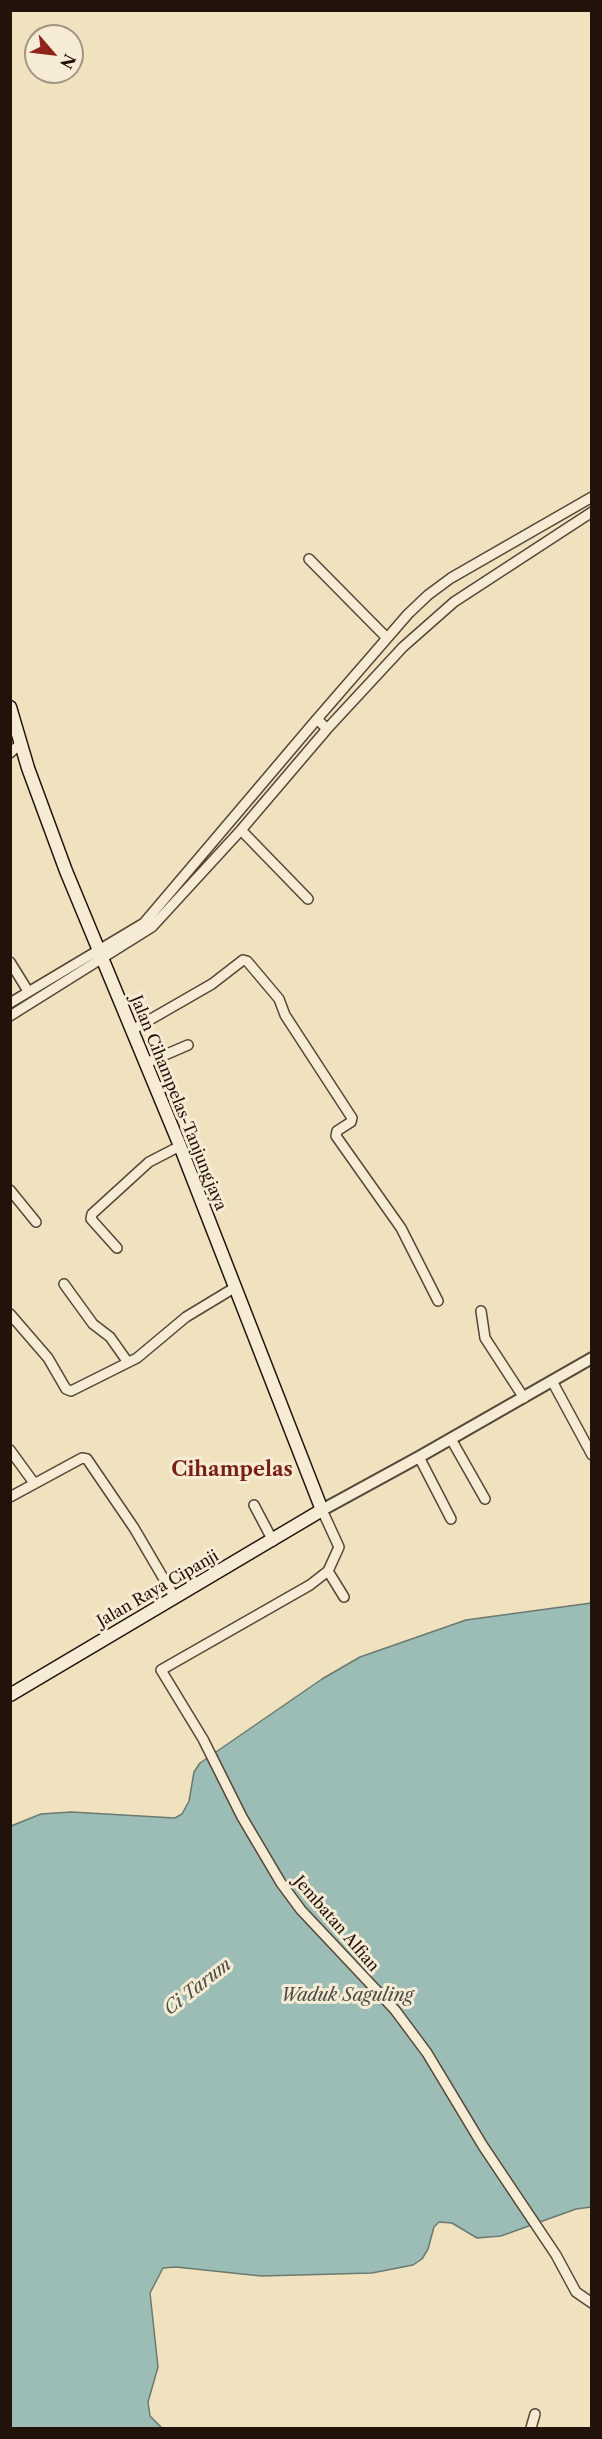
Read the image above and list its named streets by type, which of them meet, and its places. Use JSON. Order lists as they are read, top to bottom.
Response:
{
  "streets": {
    "main road": ["Jalan Cihampelas-Tanjungjaya", "Jalan Raya Cipanji"],
    "street": ["Jembatan Alfian"]
  },
  "crossings": [
    ["Jalan Cihampelas-Tanjungjaya", "Jalan Raya Cipanji"]
  ],
  "districts": ["Cihampelas"],
  "water": ["Ci Tarum", "Waduk Saguling"],
  "north": "bottom right"
}
